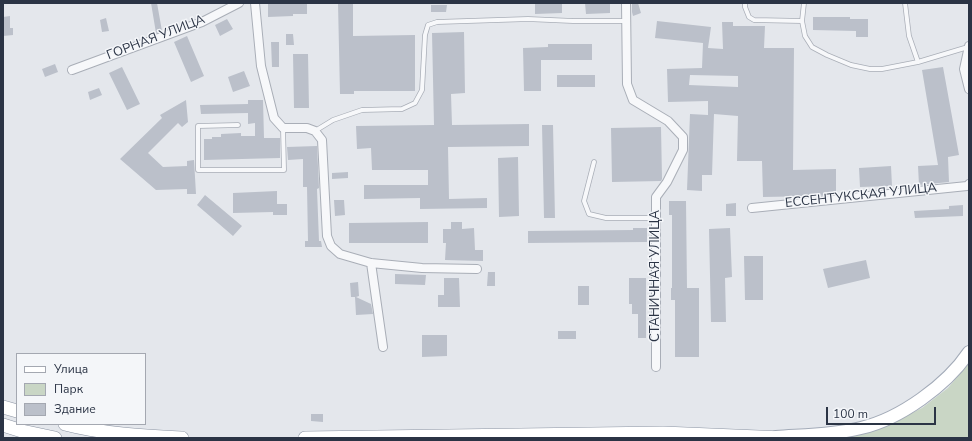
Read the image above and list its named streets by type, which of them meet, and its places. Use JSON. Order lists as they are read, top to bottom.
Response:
{
  "streets": {
    "street": ["ГОРНАЯ УЛИЦА", "ЕССЕНТУКСКАЯ УЛИЦА", "СТАНИЧНАЯ УЛИЦА"]
  },
  "legend": ["Улица", "Парк", "Здание"],
  "scale_bar": "100 m"
}
